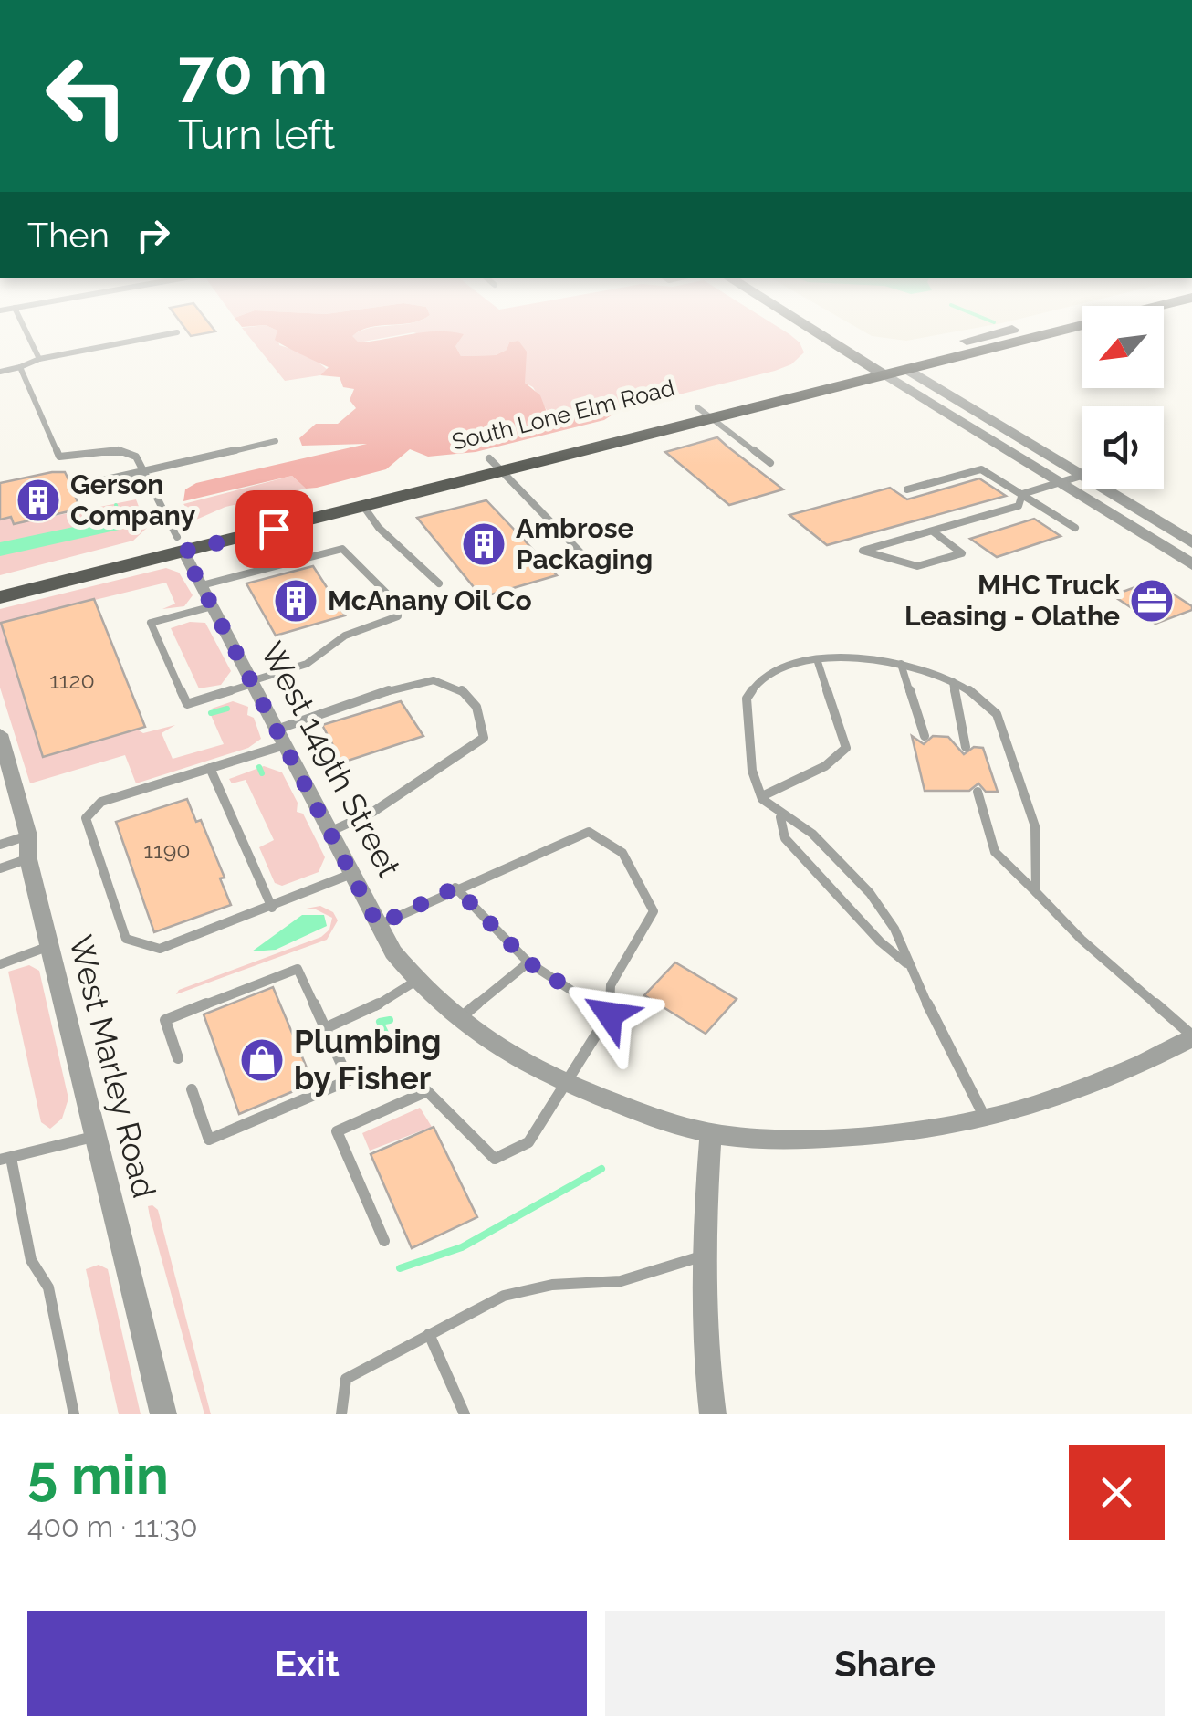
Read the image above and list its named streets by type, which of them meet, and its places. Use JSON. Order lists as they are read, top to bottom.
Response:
{
  "streets": {
    "main road": ["South Lone Elm Road"],
    "street": ["West 149th Street", "West Marley Road"]
  },
  "crossings": [
    ["South Lone Elm Road", "West 149th Street"]
  ],
  "places": {
    "building": ["Gerson Company", "Ambrose Packaging", "McAnany Oil Co"],
    "office": ["MHC Truck Leasing - Olathe"],
    "shop": ["Plumbing by Fisher"]
  },
  "house_numbers": ["1120", "1190"],
  "north": "bottom left",
  "page": {
    "turn": ["70 m", "Turn left"],
    "then": "Then",
    "heading": ["5 min", "400 m · 11:30"],
    "buttons": ["Exit", "Share"]
  }
}
